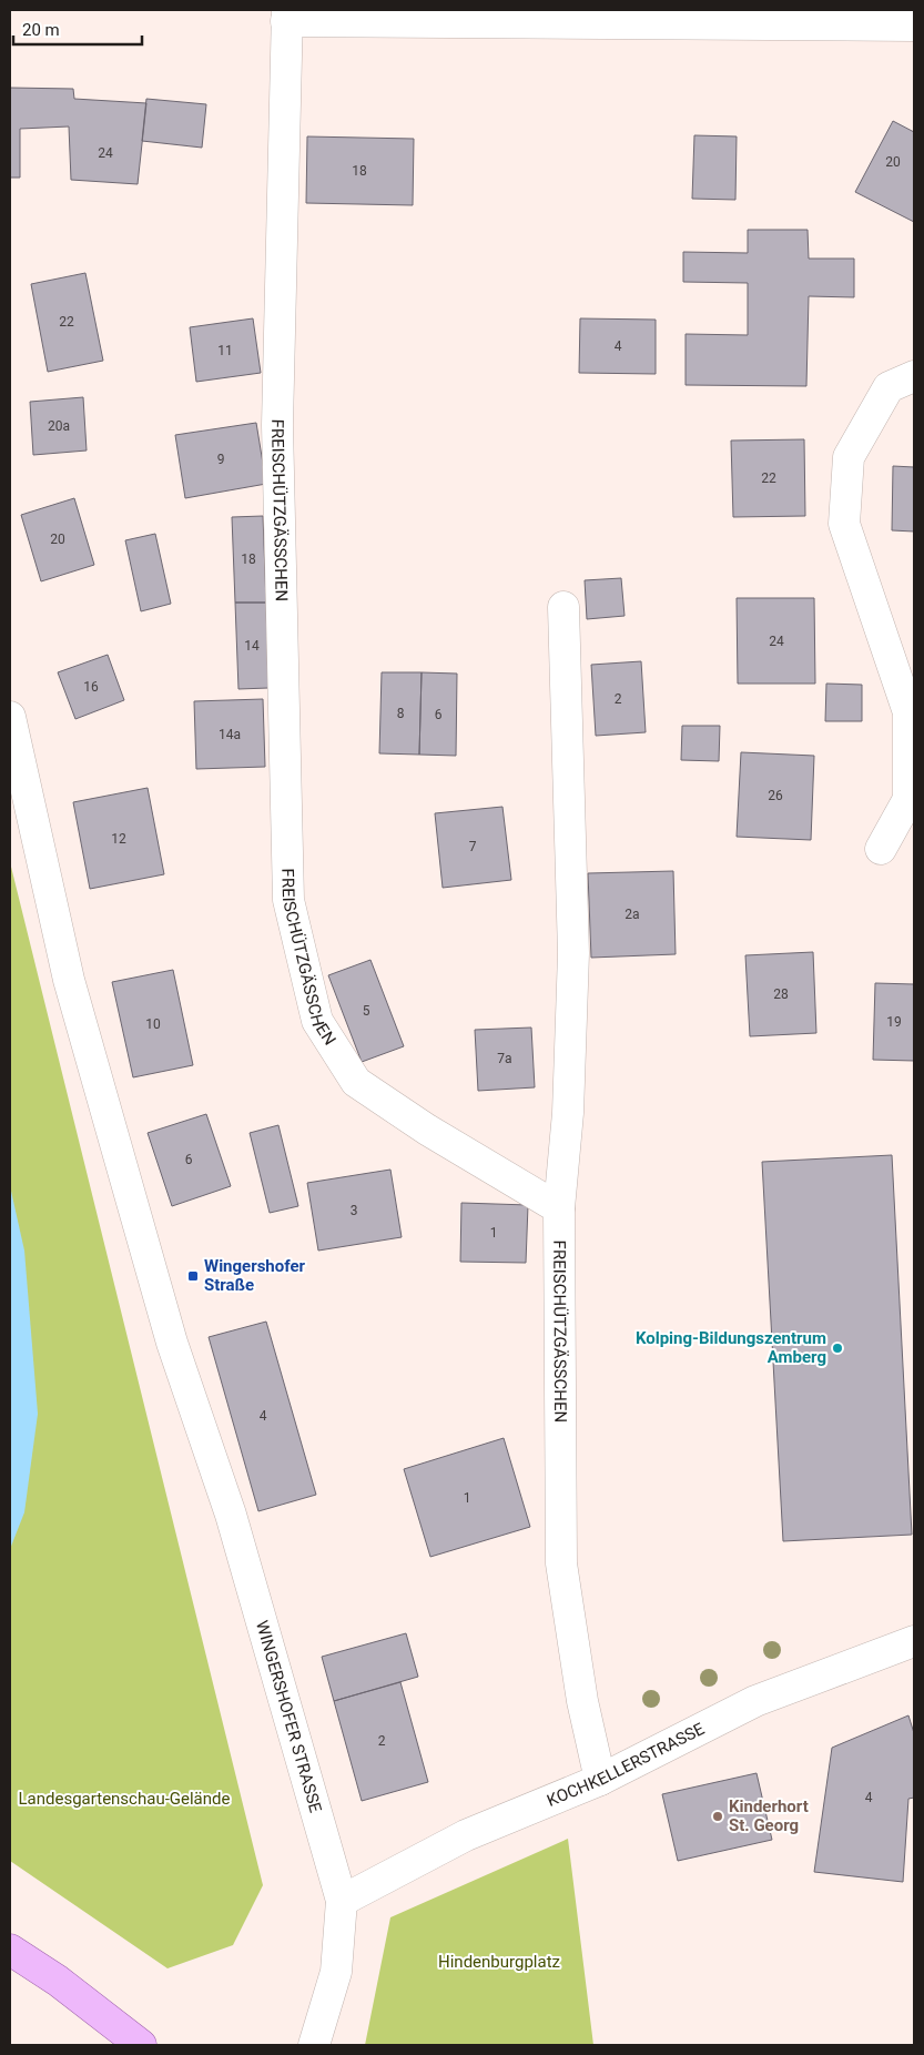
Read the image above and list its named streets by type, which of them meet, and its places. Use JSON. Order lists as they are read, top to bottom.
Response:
{
  "streets": {
    "street": ["FREISCHÜTZGÄSSCHEN", "WINGERSHOFER STRASSE", "KOCHKELLERSTRASSE"]
  },
  "crossings": [
    ["FREISCHÜTZGÄSSCHEN", "KOCHKELLERSTRASSE"],
    ["WINGERSHOFER STRASSE", "KOCHKELLERSTRASSE"]
  ],
  "parks": ["Landesgartenschau-Gelände", "Hindenburgplatz"],
  "places": {
    "transit": ["Wingershofer Straße"],
    "other": ["Kolping-Bildungszentrum Amberg", "Kinderhort St. Georg"]
  },
  "house_numbers": [
    "24",
    "20",
    "18",
    "22",
    "4",
    "11",
    "20a",
    "9",
    "22",
    "20",
    "18",
    "24",
    "14",
    "16",
    "2",
    "8",
    "6",
    "14a",
    "26",
    "12",
    "7",
    "2a",
    "28",
    "5",
    "19",
    "10",
    "7a",
    "6",
    "3",
    "1",
    "4",
    "1",
    "2",
    "4"
  ],
  "scale_bar": "20 m"
}
